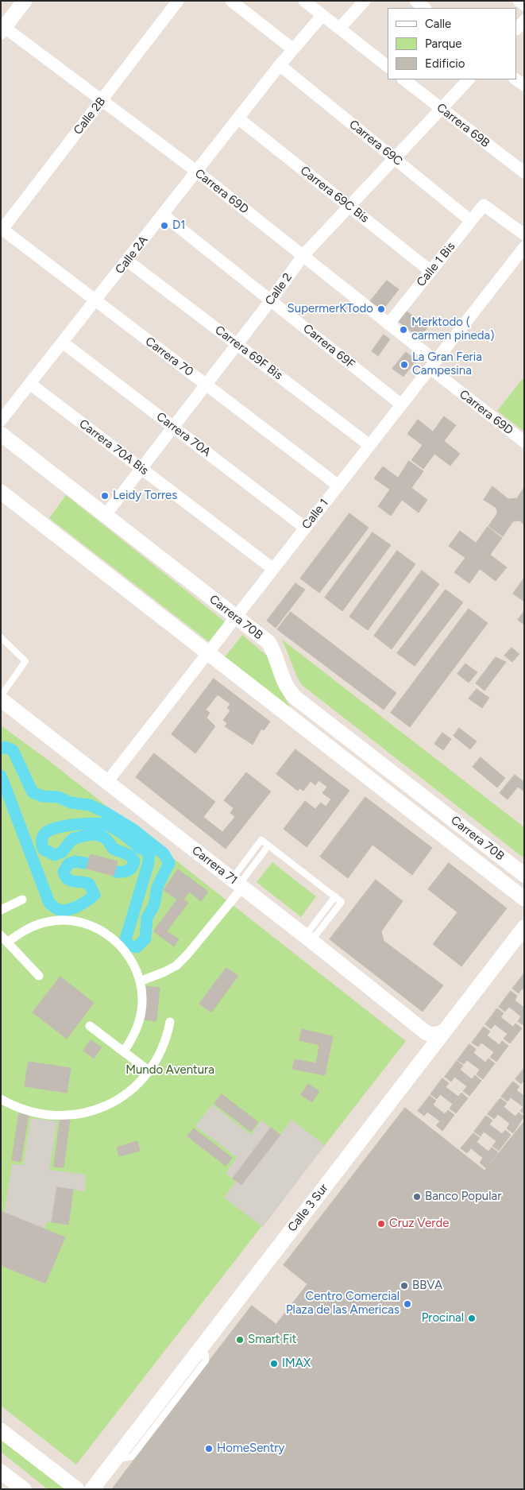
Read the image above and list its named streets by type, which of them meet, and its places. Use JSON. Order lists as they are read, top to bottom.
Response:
{
  "streets": {
    "street": [
      "Calle 2B",
      "Carrera 69B",
      "Carrera 69C",
      "Carrera 69D",
      "Carrera 69C Bis",
      "Calle 2A",
      "Calle 1 Bis",
      "Calle 2",
      "Carrera 69F",
      "Carrera 69F Bis",
      "Carrera 70",
      "Carrera 70A",
      "Carrera 70A Bis",
      "Calle 1",
      "Carrera 70B",
      "Carrera 71",
      "Calle 3 Sur"
    ]
  },
  "crossings": [
    ["Calle 2B", "Carrera 69D"],
    ["Calle 2B", "Carrera 70"],
    ["Carrera 69B", "Calle 2"],
    ["Carrera 69C", "Calle 2A"],
    ["Carrera 69C", "Calle 1 Bis"],
    ["Carrera 69C", "Calle 2"],
    ["Carrera 69D", "Calle 2A"],
    ["Carrera 69D", "Calle 1 Bis"],
    ["Carrera 69D", "Calle 2"],
    ["Carrera 69D", "Calle 1"],
    ["Carrera 69C Bis", "Calle 2A"],
    ["Carrera 69C Bis", "Calle 1 Bis"],
    ["Carrera 69C Bis", "Calle 2"],
    ["Calle 2A", "Carrera 69F"],
    ["Calle 2A", "Carrera 69F Bis"],
    ["Calle 2A", "Carrera 70"],
    ["Calle 2A", "Carrera 70A"],
    ["Calle 2A", "Carrera 70A Bis"],
    ["Calle 2", "Carrera 69F"],
    ["Calle 2", "Carrera 69F Bis"],
    ["Calle 2", "Carrera 70"],
    ["Calle 2", "Carrera 70A"],
    ["Calle 2", "Carrera 70A Bis"],
    ["Calle 2", "Carrera 70B"],
    ["Carrera 69F", "Calle 1"],
    ["Carrera 69F Bis", "Calle 1"],
    ["Carrera 70", "Calle 1"],
    ["Carrera 70A", "Calle 1"],
    ["Carrera 70A Bis", "Calle 1"],
    ["Calle 1", "Carrera 70B"],
    ["Calle 1", "Carrera 71"]
  ],
  "parks": ["Mundo Aventura"],
  "places": [
    "D1",
    "SupermerKTodo",
    "Merktodo ( carmen pineda)",
    "La Gran Feria Campesina",
    "Leidy Torres",
    "Banco Popular",
    "Cruz Verde",
    "BBVA",
    "Centro Comercial Plaza de las Americas",
    "Procinal",
    "Smart Fit",
    "IMAX",
    "HomeSentry"
  ],
  "legend": ["Calle", "Parque", "Edificio"]
}
